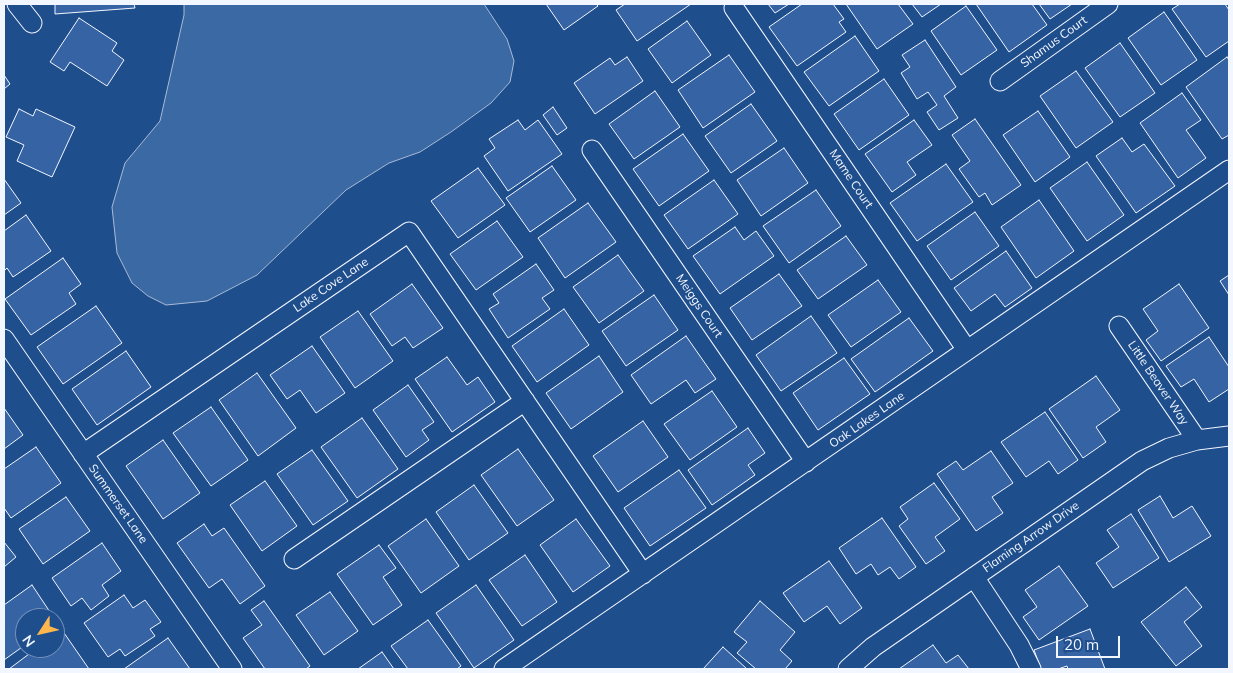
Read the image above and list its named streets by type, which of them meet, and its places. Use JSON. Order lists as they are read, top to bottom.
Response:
{
  "streets": {
    "street": [
      "Shamus Court",
      "Mame Court",
      "Lake Cove Lane",
      "Meiggs Court",
      "Little Beaver Way",
      "Oak Lakes Lane",
      "Summerset Lane",
      "Flaming Arrow Drive"
    ]
  },
  "crossings": [
    ["Mame Court", "Oak Lakes Lane"],
    ["Lake Cove Lane", "Oak Lakes Lane"],
    ["Lake Cove Lane", "Summerset Lane"],
    ["Meiggs Court", "Oak Lakes Lane"],
    ["Little Beaver Way", "Flaming Arrow Drive"]
  ],
  "scale_bar": "20 m",
  "north": "bottom left"
}
